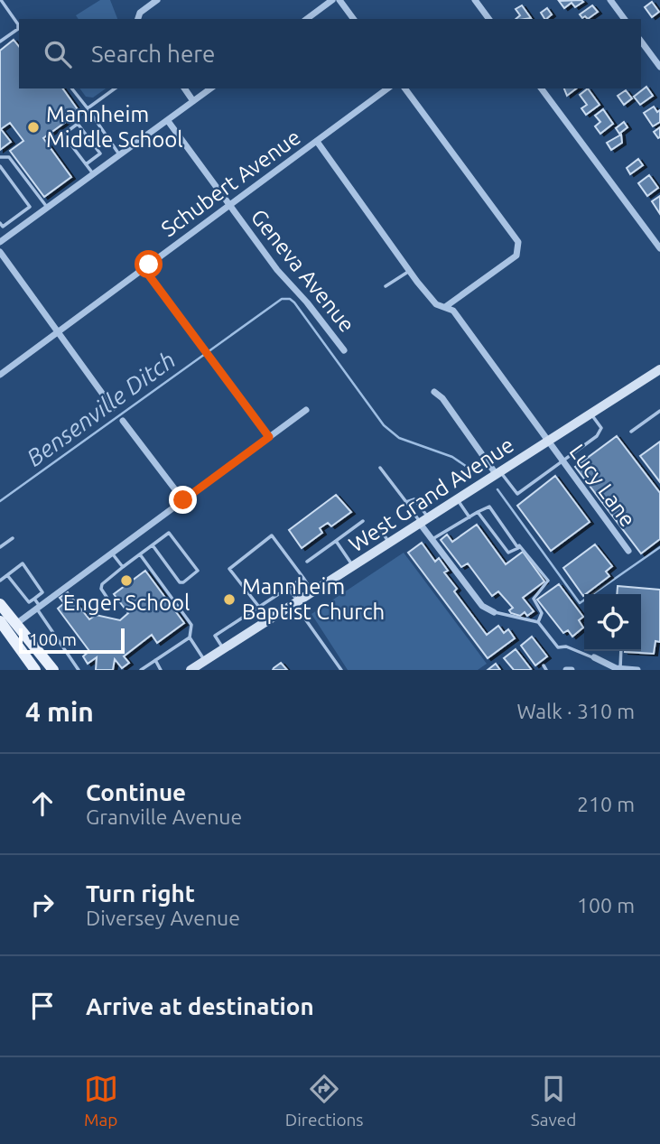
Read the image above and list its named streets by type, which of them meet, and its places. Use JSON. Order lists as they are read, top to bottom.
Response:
{
  "streets": {
    "main road": ["West Grand Avenue"],
    "street": ["Schubert Avenue", "Geneva Avenue", "Lucy Lane"]
  },
  "crossings": [
    ["Schubert Avenue", "Geneva Avenue"],
    ["Schubert Avenue", "Lucy Lane"],
    ["Lucy Lane", "West Grand Avenue"]
  ],
  "water": ["Bensenville Ditch"],
  "places": ["Mannheim Middle School", "Enger School", "Mannheim Baptist Church"],
  "scale_bar": "100 m",
  "page": {
    "search": "Search here",
    "scale": "100 m",
    "heading": ["4 min", "Walk · 310 m"],
    "list": [
      ["Continue", "Granville Avenue", "210 m"],
      ["Turn right", "Diversey Avenue", "100 m"],
      "Arrive at destination"
    ],
    "nav": ["Map", "Directions", "Saved"]
  }
}
